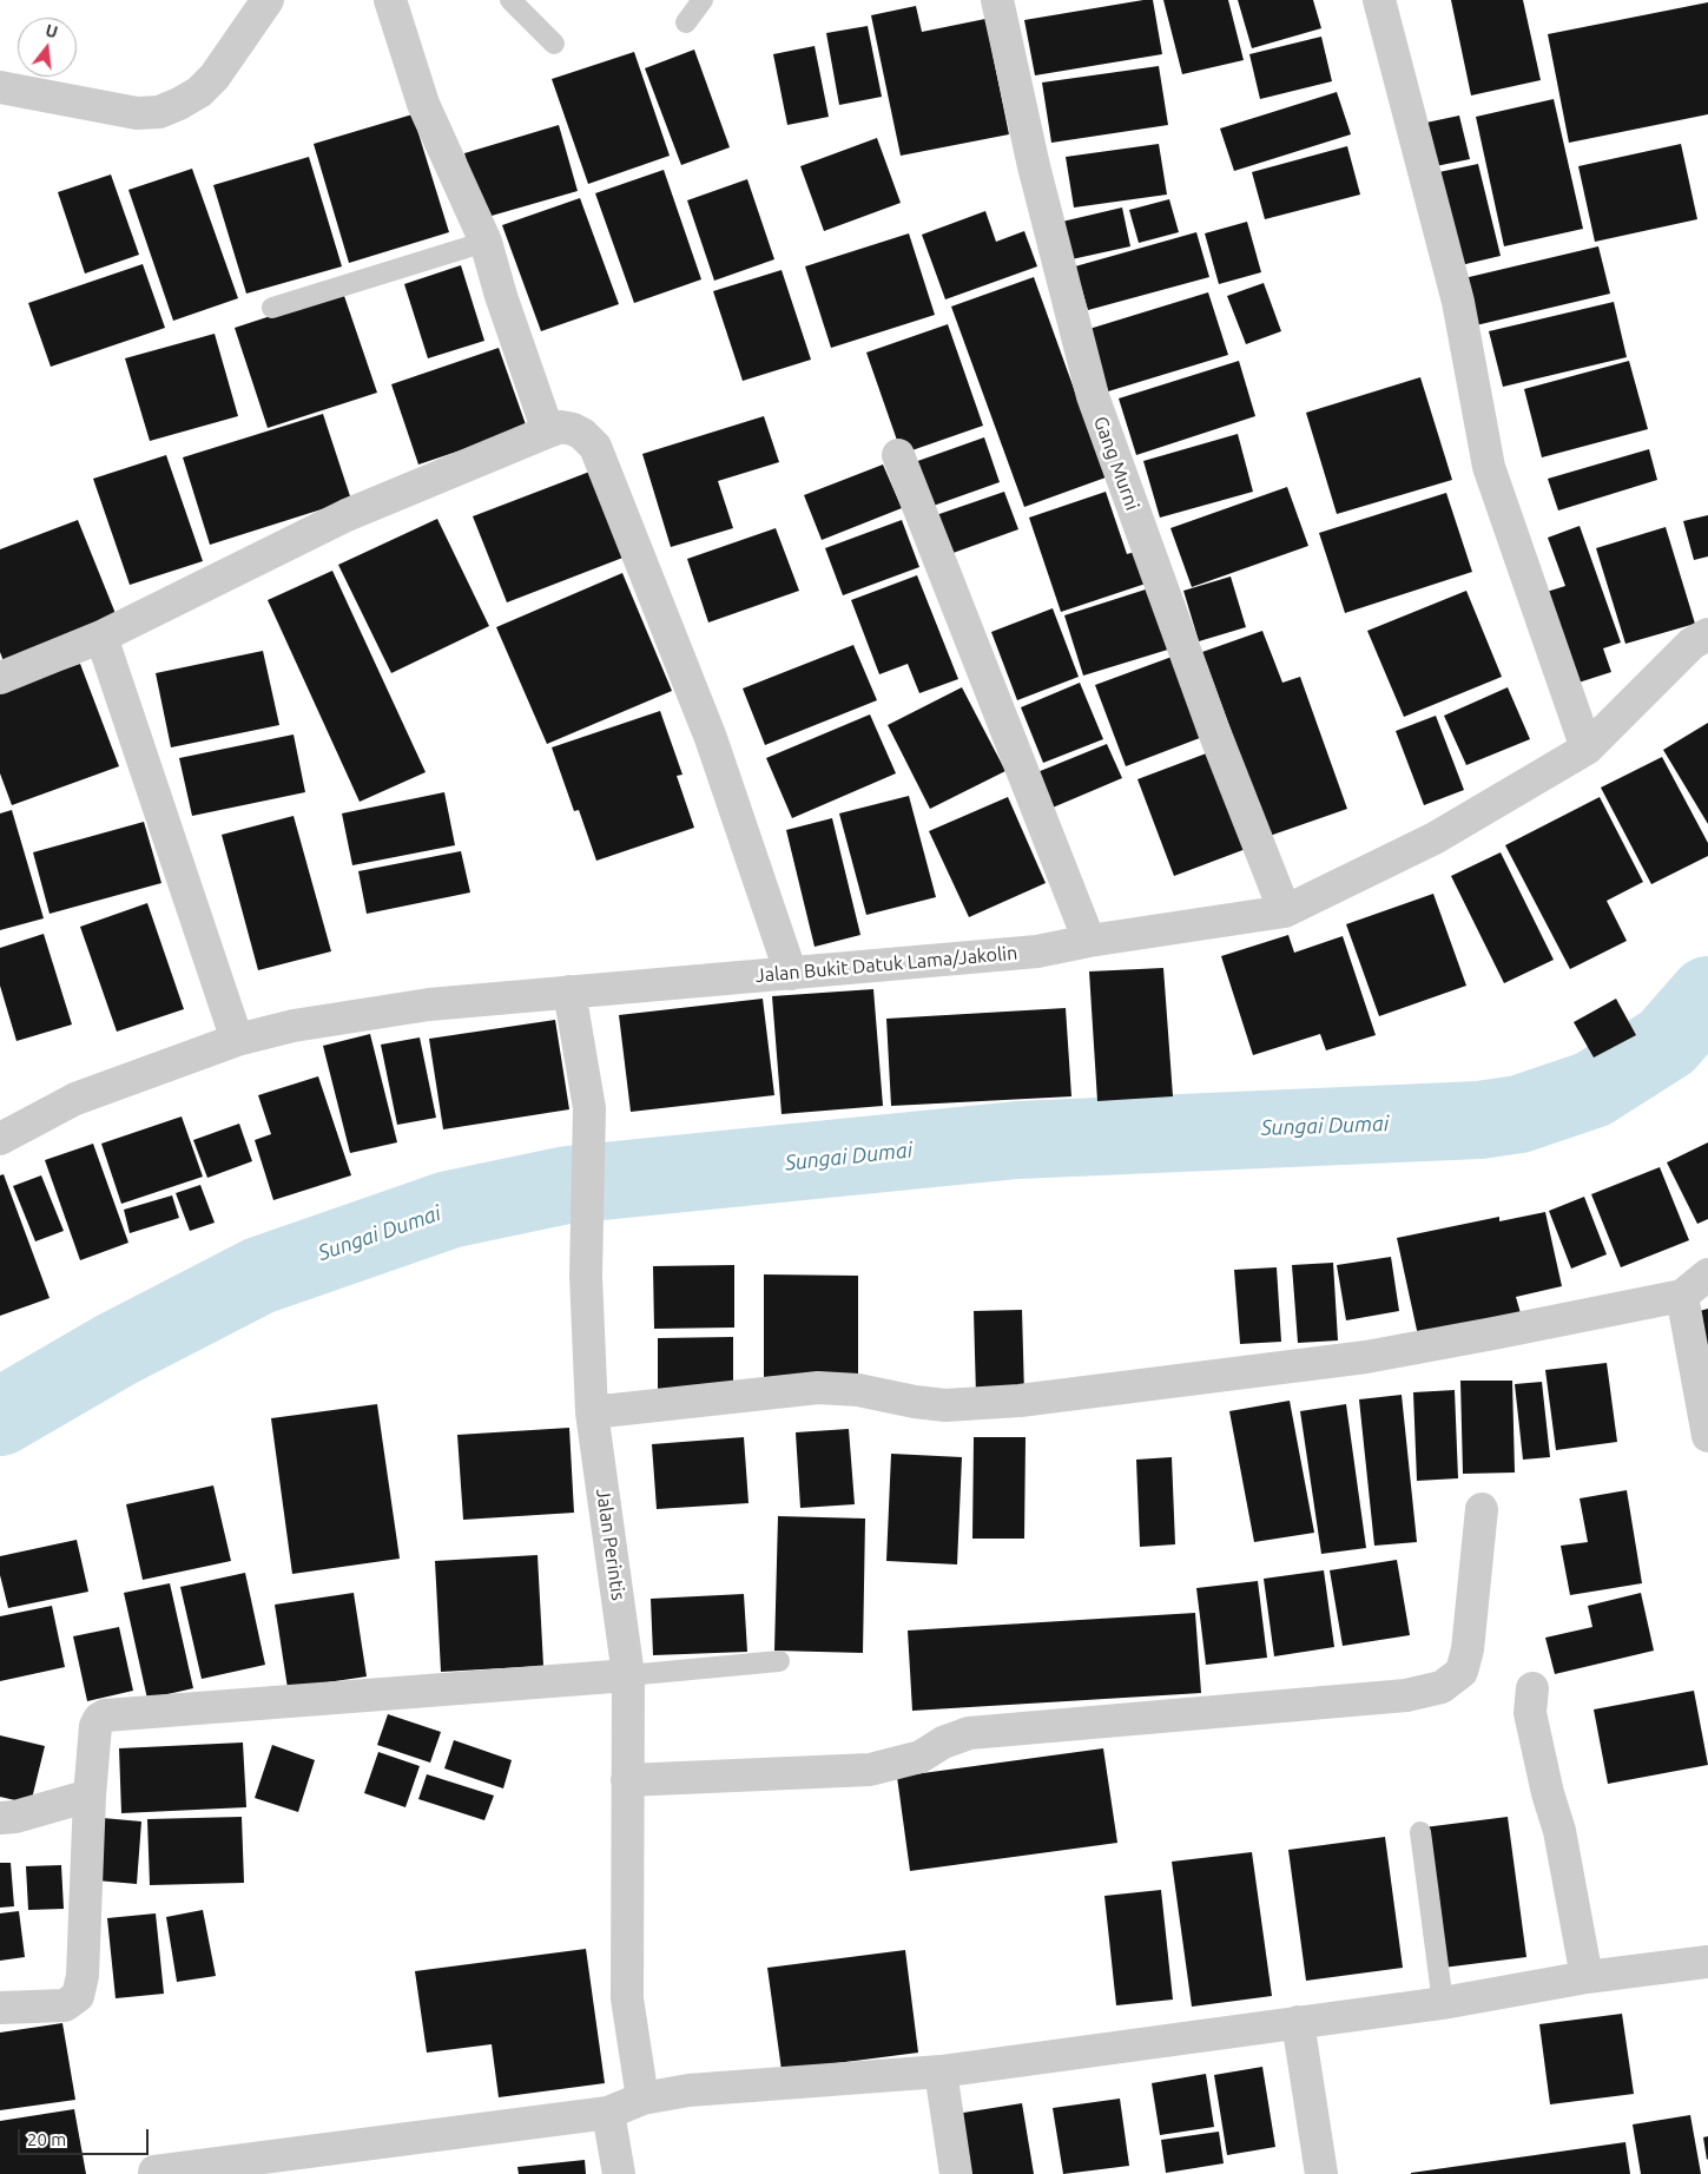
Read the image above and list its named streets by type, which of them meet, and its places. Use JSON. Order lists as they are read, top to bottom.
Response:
{
  "streets": {
    "street": ["Gang Murni", "Jalan Bukit Datuk Lama/Jakolin", "Jalan Perintis"]
  },
  "crossings": [
    ["Gang Murni", "Jalan Bukit Datuk Lama/Jakolin"],
    ["Jalan Bukit Datuk Lama/Jakolin", "Jalan Perintis"]
  ],
  "water": ["Sungai Dumai"],
  "scale_bar": "20 m",
  "north": "top"
}
